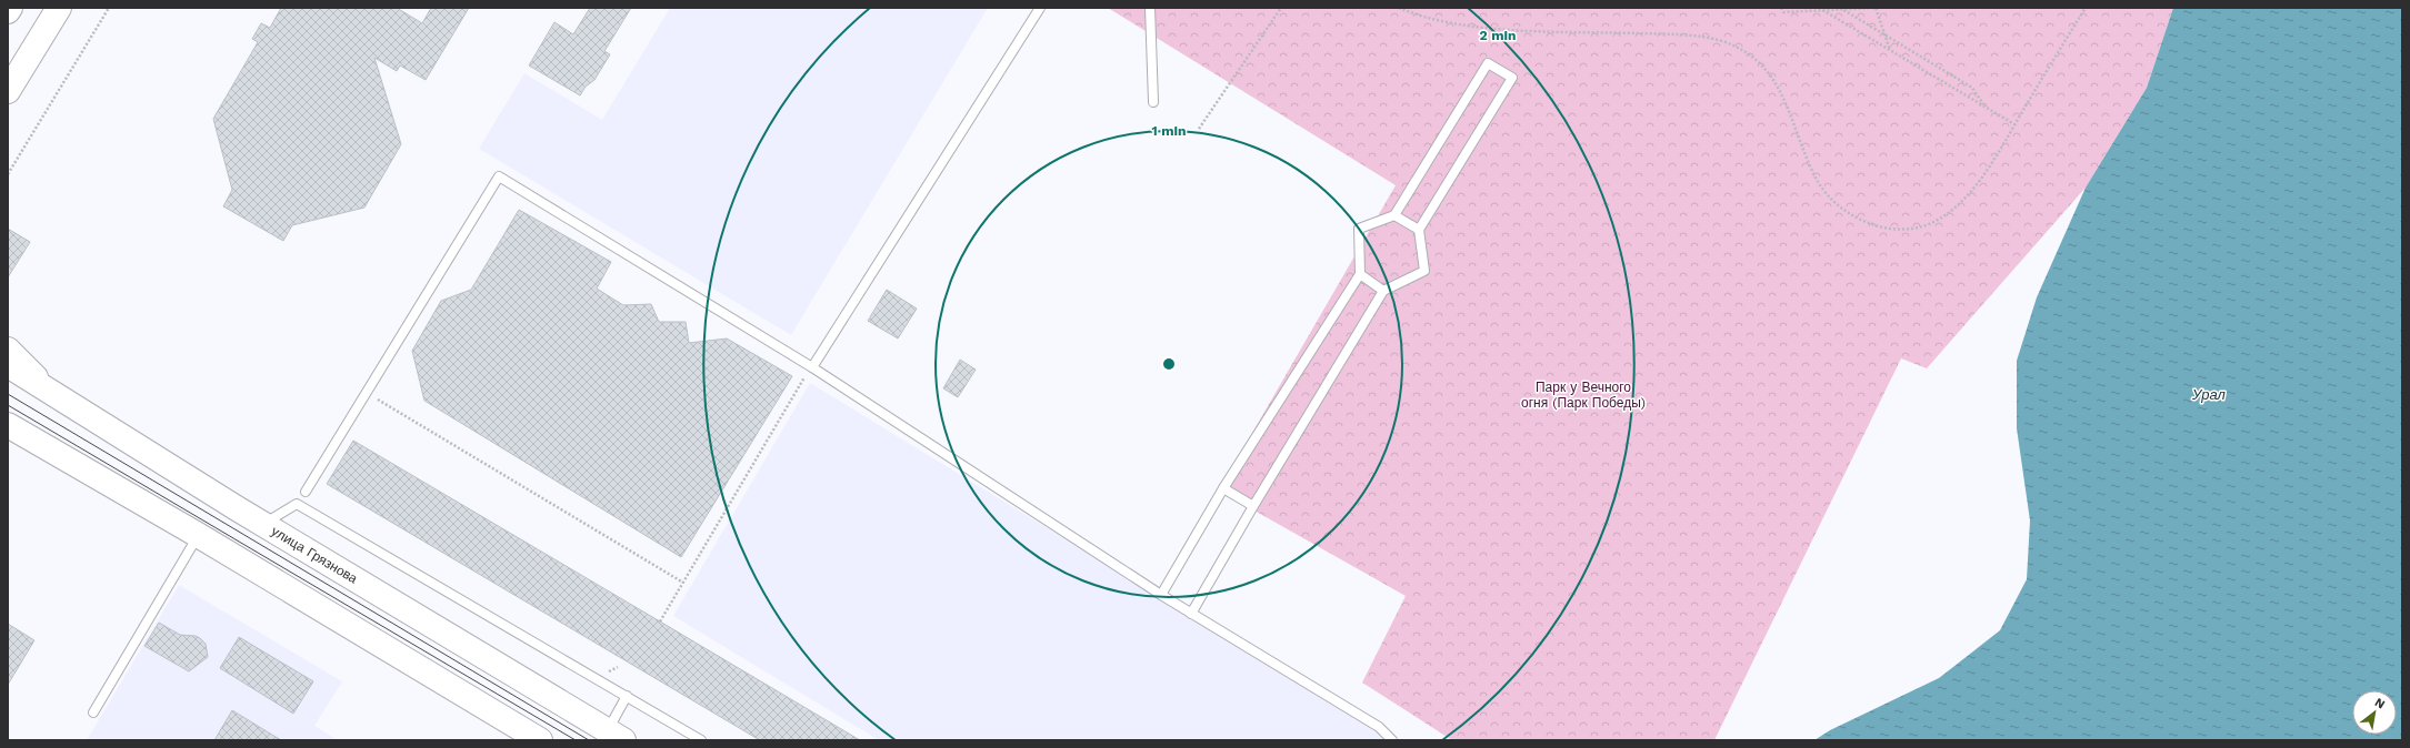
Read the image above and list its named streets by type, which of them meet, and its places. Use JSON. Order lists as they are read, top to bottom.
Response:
{
  "streets": {
    "main road": ["улица Грязнова"]
  },
  "water": ["Урал"],
  "parks": ["Парк у Вечного огня (Парк Победы)"],
  "north": "top right",
  "rings": ["2 min", "1 min"]
}
